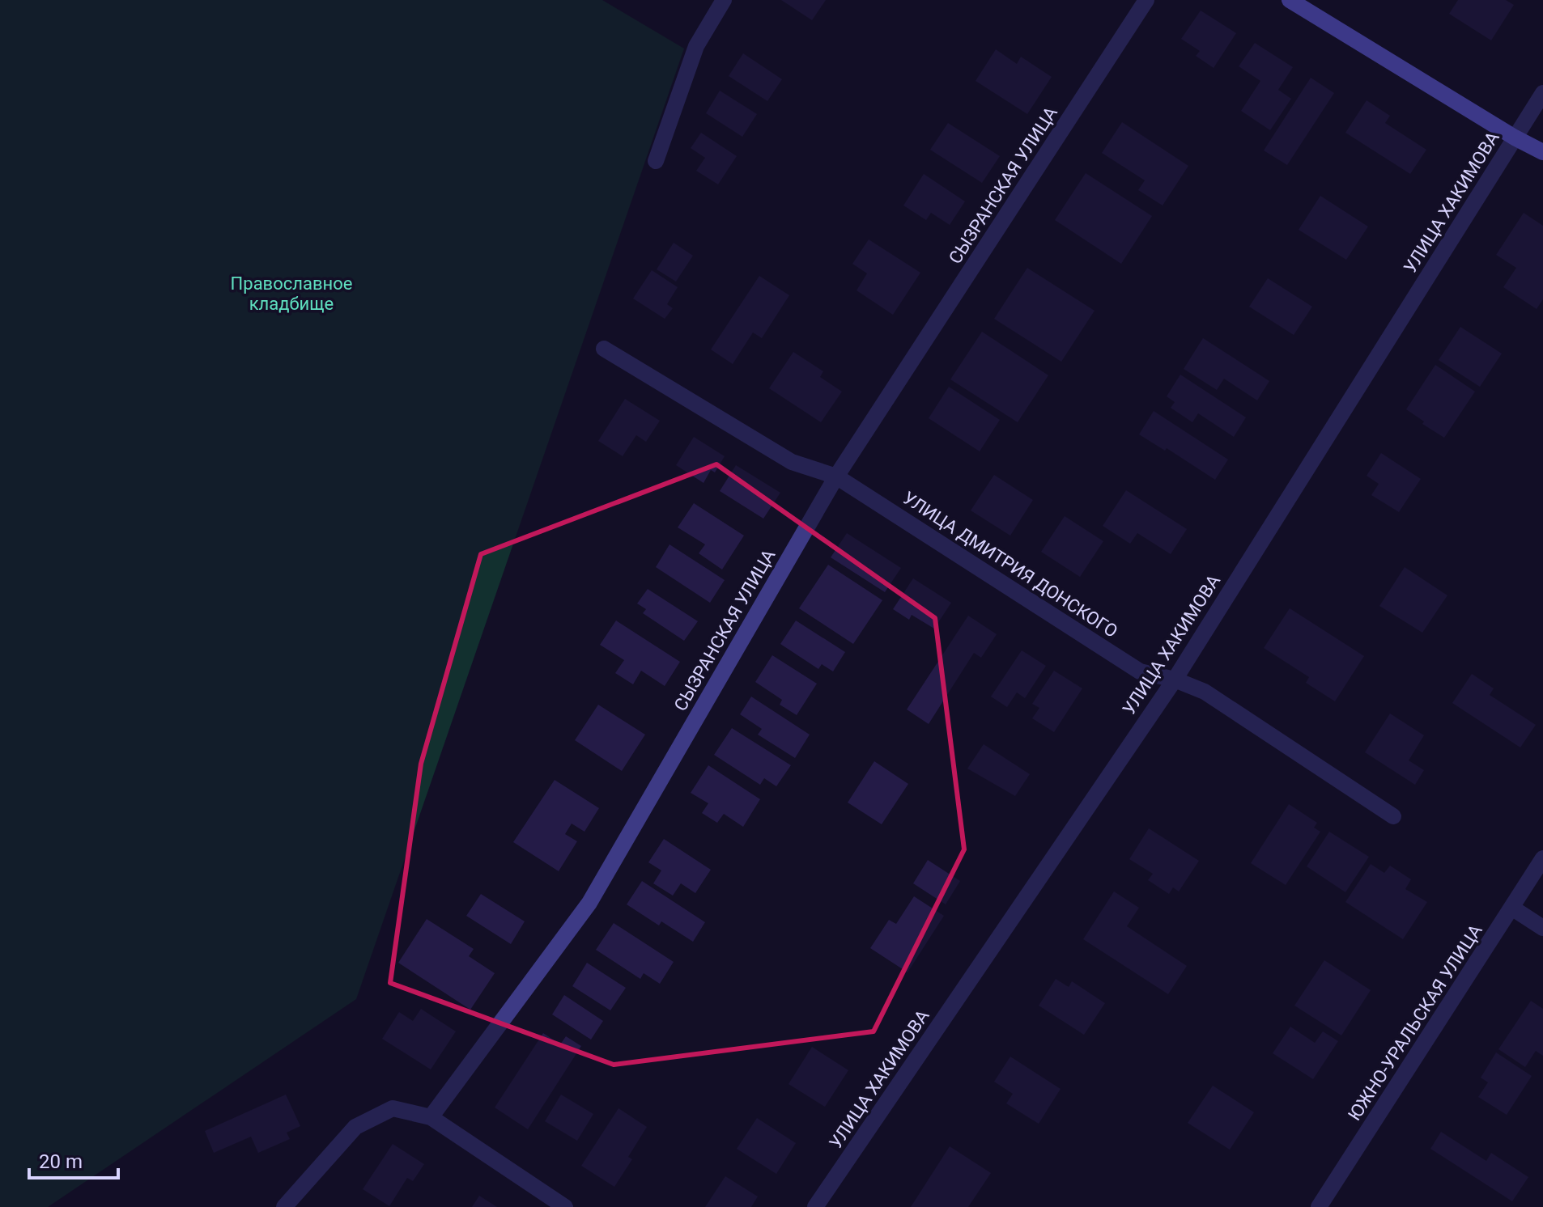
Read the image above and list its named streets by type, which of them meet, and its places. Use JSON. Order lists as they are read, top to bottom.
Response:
{
  "streets": {
    "street": [
      "СЫЗРАНСКАЯ УЛИЦА",
      "УЛИЦА ХАКИМОВА",
      "УЛИЦА ДМИТРИЯ ДОНСКОГО",
      "ЮЖНО-УРАЛЬСКАЯ УЛИЦА"
    ]
  },
  "crossings": [
    ["СЫЗРАНСКАЯ УЛИЦА", "УЛИЦА ДМИТРИЯ ДОНСКОГО"],
    ["УЛИЦА ХАКИМОВА", "УЛИЦА ДМИТРИЯ ДОНСКОГО"]
  ],
  "parks": ["Православное кладбище"],
  "scale_bar": "20 m"
}
